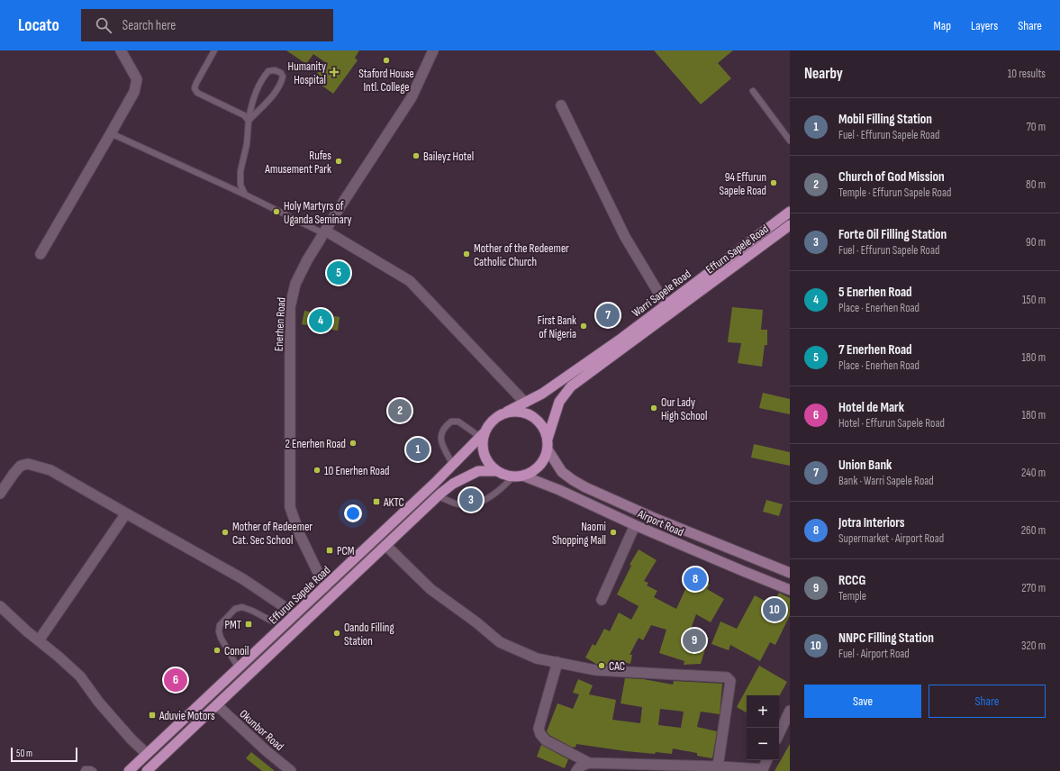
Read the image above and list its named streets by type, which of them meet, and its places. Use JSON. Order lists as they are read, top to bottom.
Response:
{
  "streets": {
    "highway": ["Effurn Sapele Road", "Warri Sapele Road", "Effurun Sapele Road"],
    "main road": ["Airport Road"],
    "street": ["Enerhen Road", "Okunbor Road"]
  },
  "crossings": [
    ["Effurn Sapele Road", "Warri Sapele Road"],
    ["Effurn Sapele Road", "Airport Road"],
    ["Effurn Sapele Road", "Effurun Sapele Road"],
    ["Warri Sapele Road", "Airport Road"],
    ["Warri Sapele Road", "Effurun Sapele Road"],
    ["Enerhen Road", "Effurun Sapele Road"],
    ["Airport Road", "Effurun Sapele Road"],
    ["Effurun Sapele Road", "Okunbor Road"]
  ],
  "places": {
    "other": [
      "Staford House Intl. College",
      "Baileyz Hotel",
      "Rufes Amusement Park",
      "94 Effurun Sapele Road",
      "Holy Martyrs of Uganda Seminary",
      "Mother of the Redeemer Catholic Church",
      "First Bank of Nigeria",
      "Our Lady High School",
      "2 Enerhen Road",
      "10 Enerhen Road",
      "Mother of Redeemer Cat. Sec School",
      "Naomi Shopping Mall",
      "Oando Filling Station",
      "Conoil",
      "CAC"
    ],
    "health": ["Humanity Hospital"],
    "transit": [
      "AKTC",
      "PCM",
      "PMT",
      "Aduvie Motors"
    ]
  },
  "scale_bar": "50 m",
  "page": {
    "header": "Locato",
    "search": "Search here",
    "nav": ["Map", "Layers", "Share"],
    "heading": ["Nearby", "10 results"],
    "list": [
      {
        "mark": "1",
        "name": "Mobil Filling Station",
        "note": "Fuel · Effurun Sapele Road",
        "value": "70 m"
      },
      {
        "mark": "2",
        "name": "Church of God Mission",
        "note": "Temple · Effurun Sapele Road",
        "value": "80 m"
      },
      {
        "mark": "3",
        "name": "Forte Oil Filling Station",
        "note": "Fuel · Effurun Sapele Road",
        "value": "90 m"
      },
      {
        "mark": "4",
        "name": "5 Enerhen Road",
        "note": "Place · Enerhen Road",
        "value": "150 m"
      },
      {
        "mark": "5",
        "name": "7 Enerhen Road",
        "note": "Place · Enerhen Road",
        "value": "180 m"
      },
      {
        "mark": "6",
        "name": "Hotel de Mark",
        "note": "Hotel · Effurun Sapele Road",
        "value": "180 m"
      },
      {
        "mark": "7",
        "name": "Union Bank",
        "note": "Bank · Warri Sapele Road",
        "value": "240 m"
      },
      {
        "mark": "8",
        "name": "Jotra Interiors",
        "note": "Supermarket · Airport Road",
        "value": "260 m"
      },
      {
        "mark": "9",
        "name": "RCCG",
        "note": "Temple",
        "value": "270 m"
      },
      {
        "mark": "10",
        "name": "NNPC Filling Station",
        "note": "Fuel · Airport Road",
        "value": "320 m"
      }
    ],
    "pins": [
      "5",
      "7",
      "4",
      "2",
      "1",
      "3",
      "8",
      "10",
      "9",
      "6"
    ],
    "buttons": ["Save", "Share"],
    "map_buttons": ["+", "−"],
    "scale": "50 m"
  }
}
